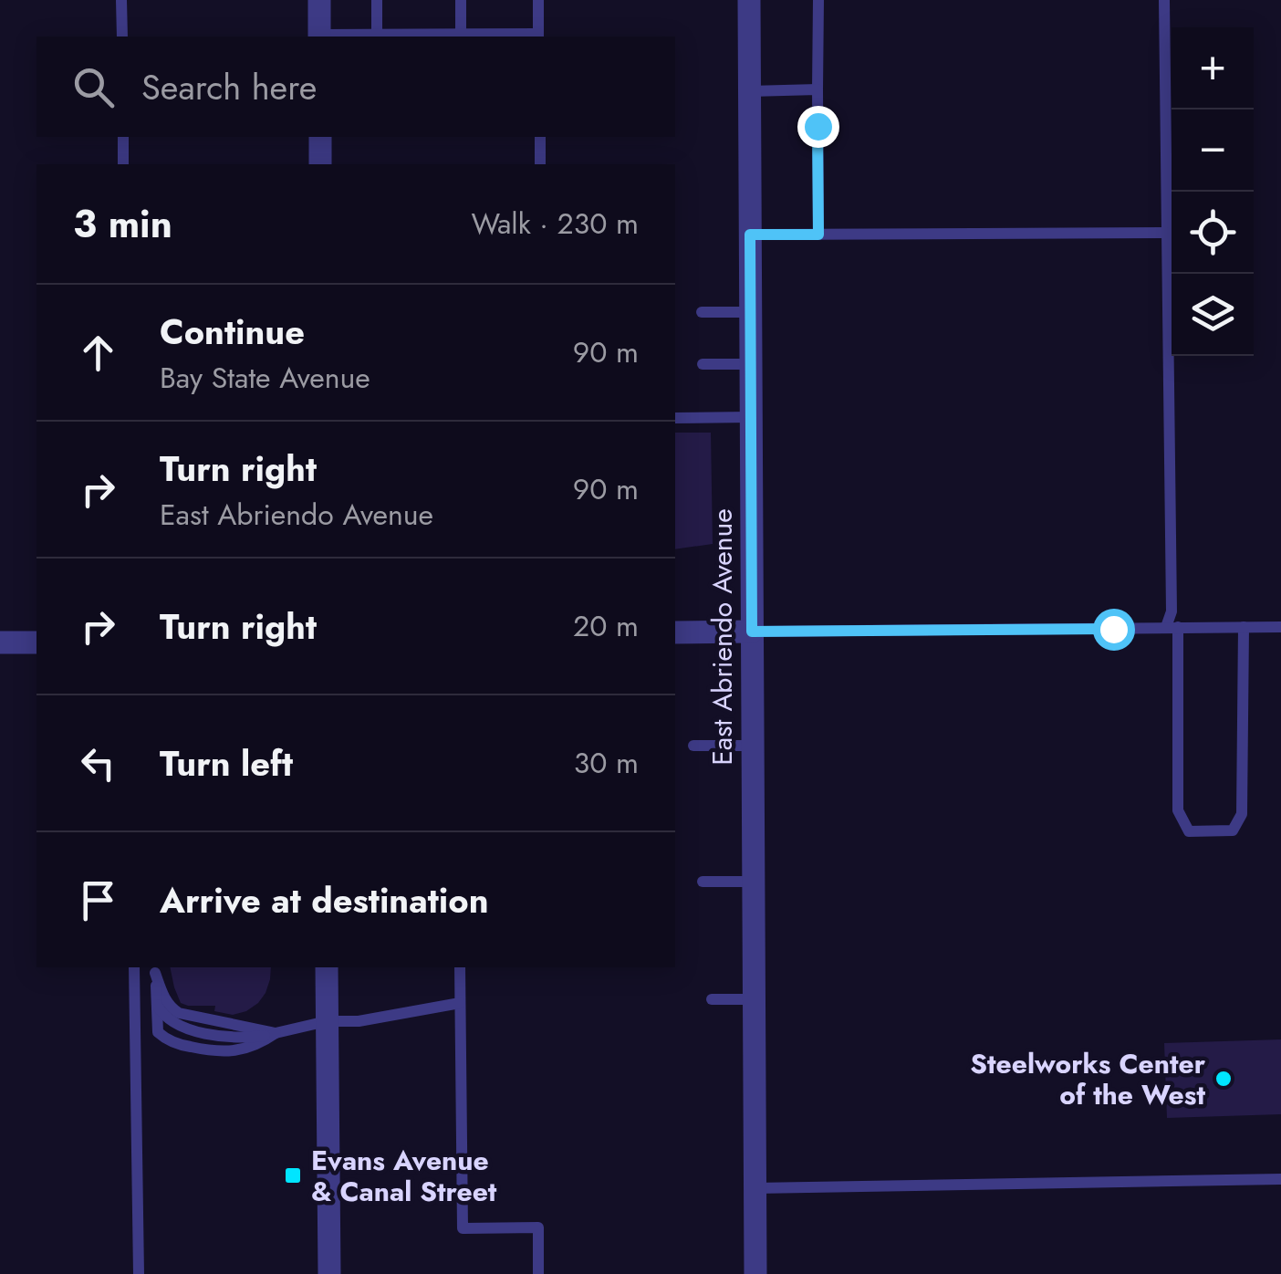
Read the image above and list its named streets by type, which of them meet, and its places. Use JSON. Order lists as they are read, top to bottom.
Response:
{
  "streets": {
    "street": ["East Abriendo Avenue"]
  },
  "places": {
    "other": ["Steelworks Center of the West"],
    "transit": ["Evans Avenue & Canal Street"]
  },
  "page": {
    "map_buttons": ["+", "−"],
    "search": "Search here",
    "heading": ["3 min", "Walk · 230 m"],
    "list": [
      ["Continue", "Bay State Avenue", "90 m"],
      ["Turn right", "East Abriendo Avenue", "90 m"],
      ["Turn right", "20 m"],
      ["Turn left", "30 m"],
      "Arrive at destination"
    ]
  }
}
